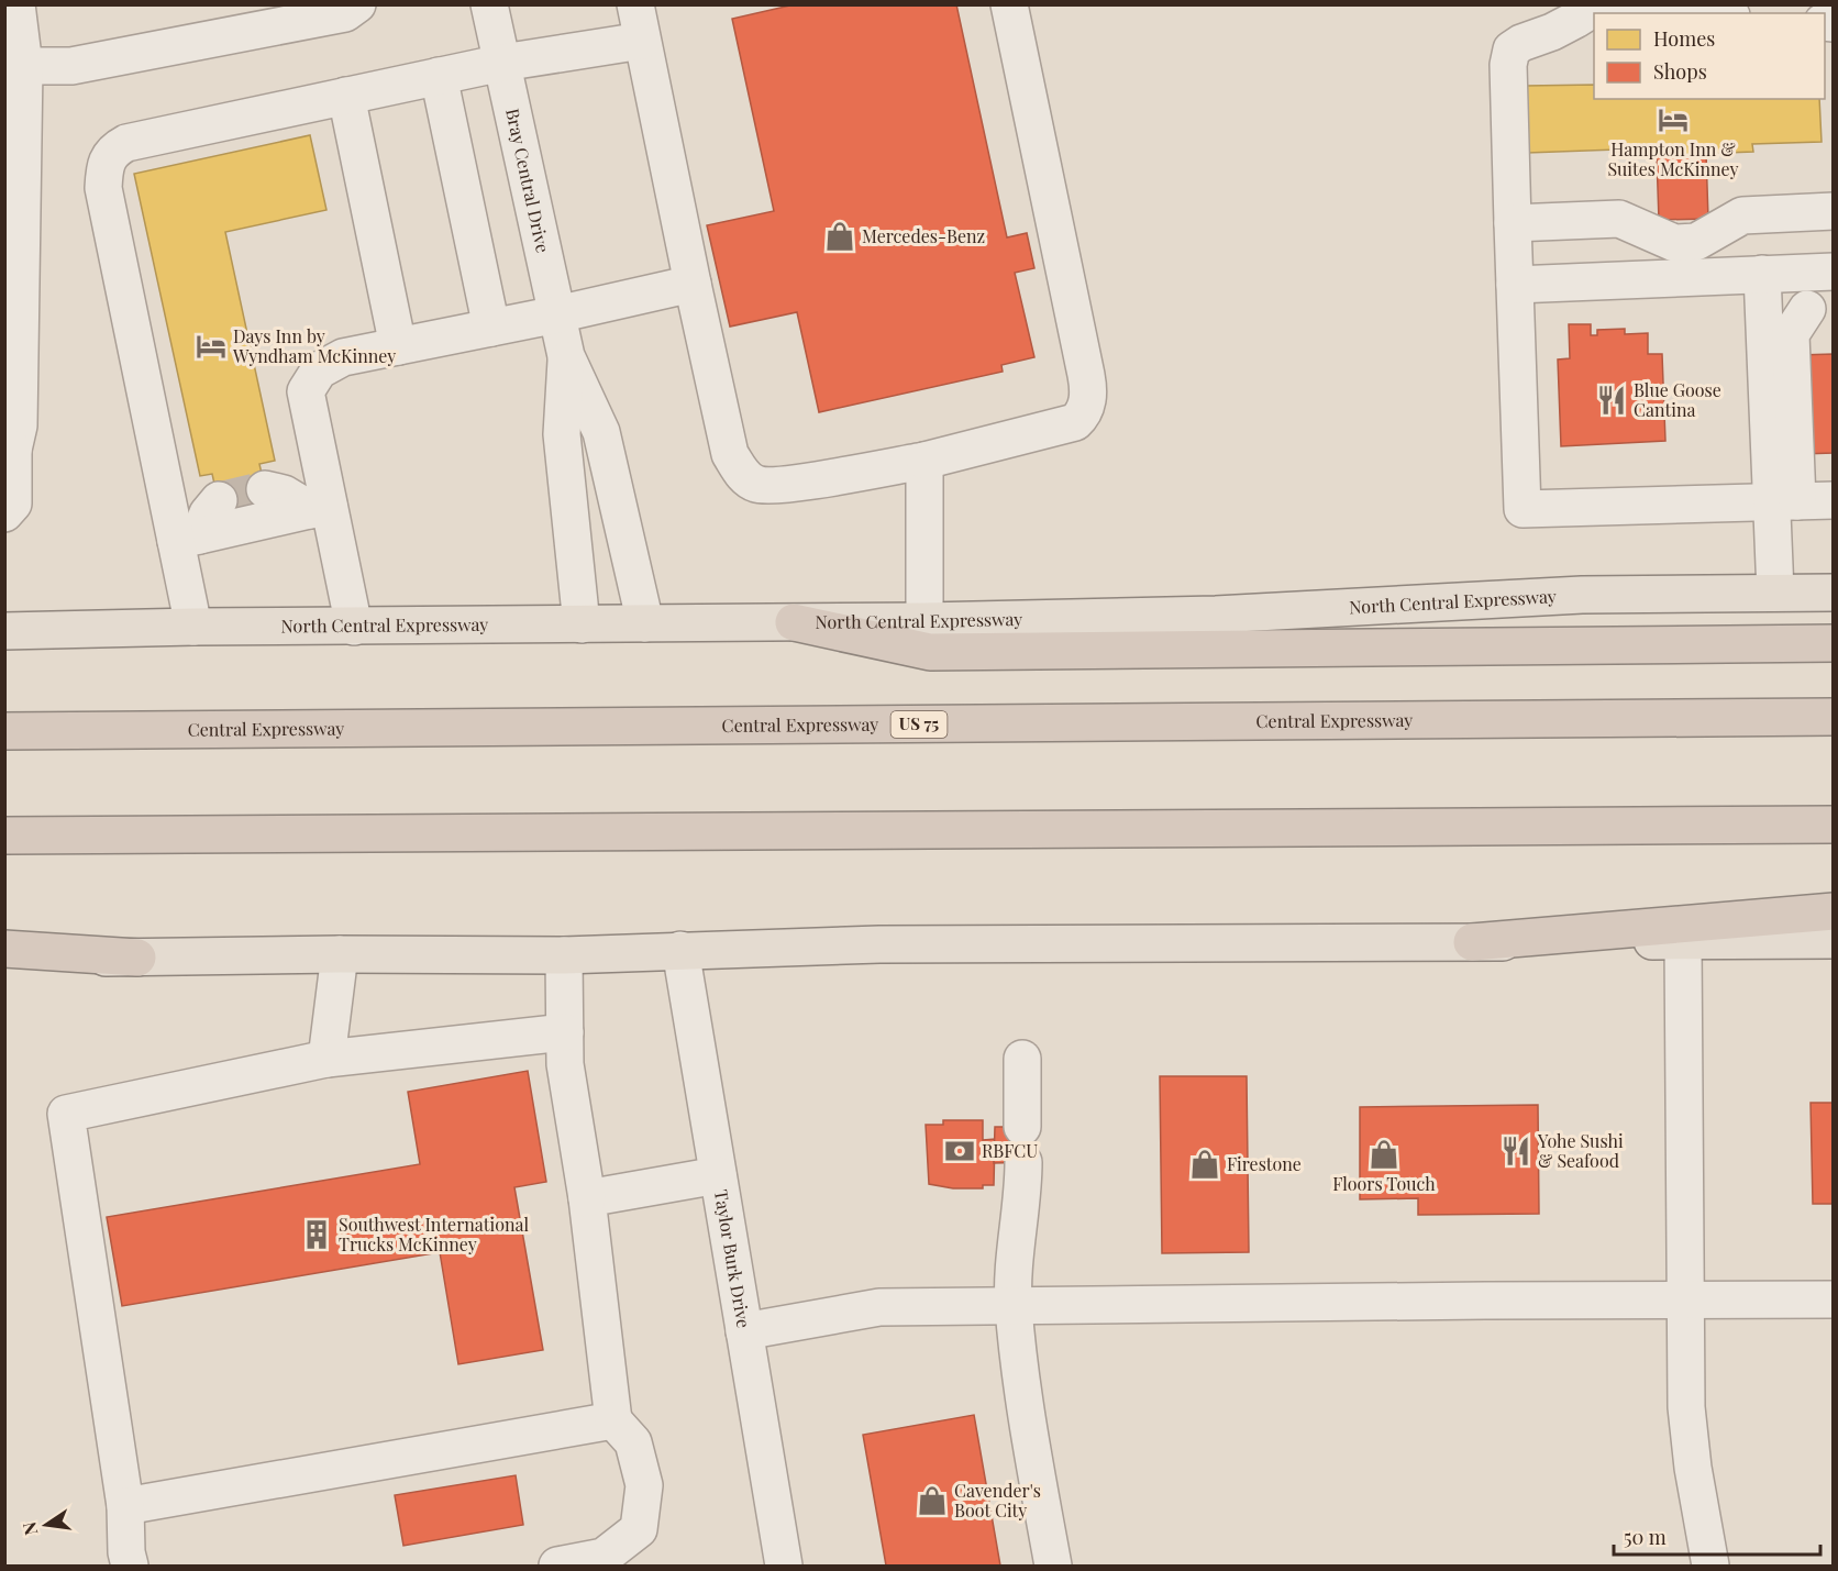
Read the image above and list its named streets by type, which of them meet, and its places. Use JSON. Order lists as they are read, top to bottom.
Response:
{
  "streets": {
    "highway": ["Central Expressway", "US 75"],
    "main road": ["North Central Expressway"],
    "street": ["Bray Central Drive", "Taylor Burk Drive"]
  },
  "crossings": [
    ["Bray Central Drive", "North Central Expressway"]
  ],
  "places": {
    "hotel": ["Hampton Inn & Suites McKinney", "Days Inn by Wyndham McKinney"],
    "shop": [
      "Mercedes-Benz",
      "Floors Touch",
      "Firestone",
      "Cavender's Boot City"
    ],
    "restaurant": ["Blue Goose Cantina", "Yohe Sushi & Seafood"],
    "bank": ["RBFCU"],
    "building": ["Southwest International Trucks McKinney"]
  },
  "legend": ["Homes", "Shops"],
  "scale_bar": "50 m",
  "north": "left"
}
